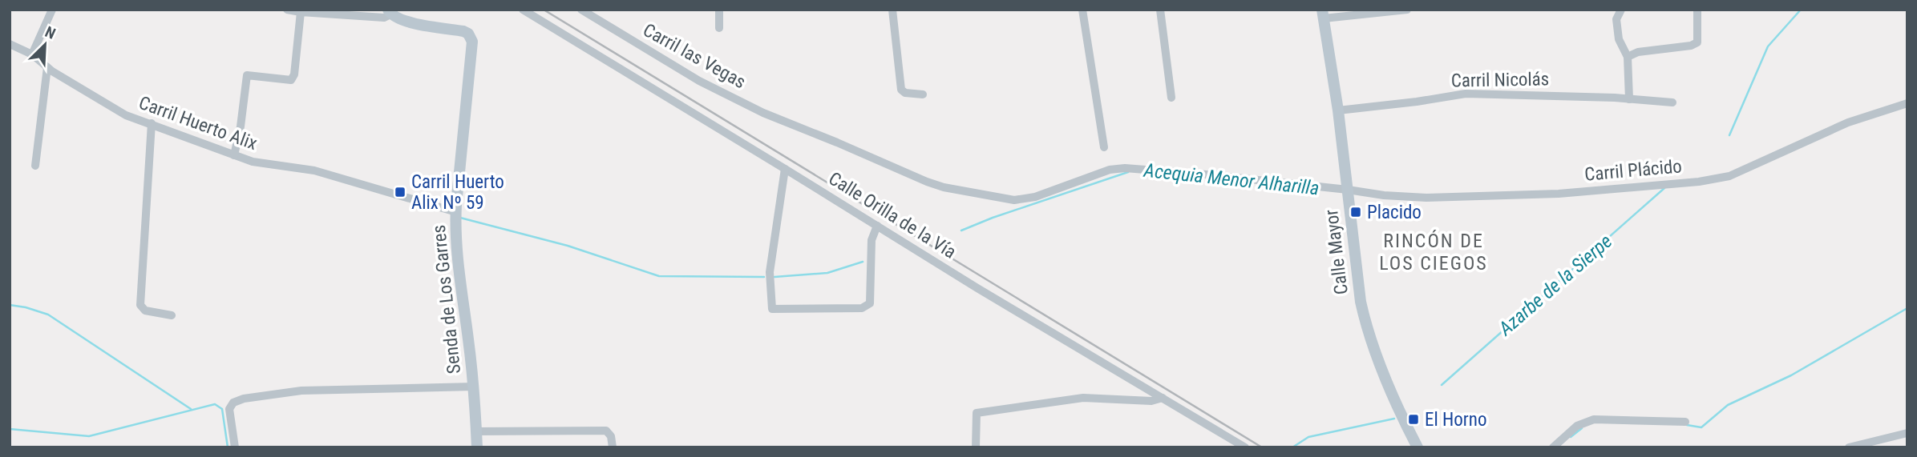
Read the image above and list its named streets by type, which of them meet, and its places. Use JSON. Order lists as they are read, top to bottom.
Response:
{
  "streets": {
    "street": [
      "Carril las Vegas",
      "Carril Nicolás",
      "Carril Huerto Alix",
      "Carril Plácido",
      "Calle Orilla de la Vía",
      "Calle Mayor",
      "Senda de Los Garres"
    ]
  },
  "crossings": [
    ["Carril las Vegas", "Carril Plácido"],
    ["Carril las Vegas", "Calle Mayor"],
    ["Carril Nicolás", "Calle Mayor"],
    ["Carril Huerto Alix", "Senda de Los Garres"],
    ["Carril Plácido", "Calle Mayor"]
  ],
  "districts": ["RINCÓN DE LOS CIEGOS"],
  "water": ["Acequia Menor Alharilla", "Azarbe de la Sierpe"],
  "places": {
    "transit": ["Carril Huerto Alix Nº 59", "Placido", "El Horno"]
  },
  "north": "top right"
}
